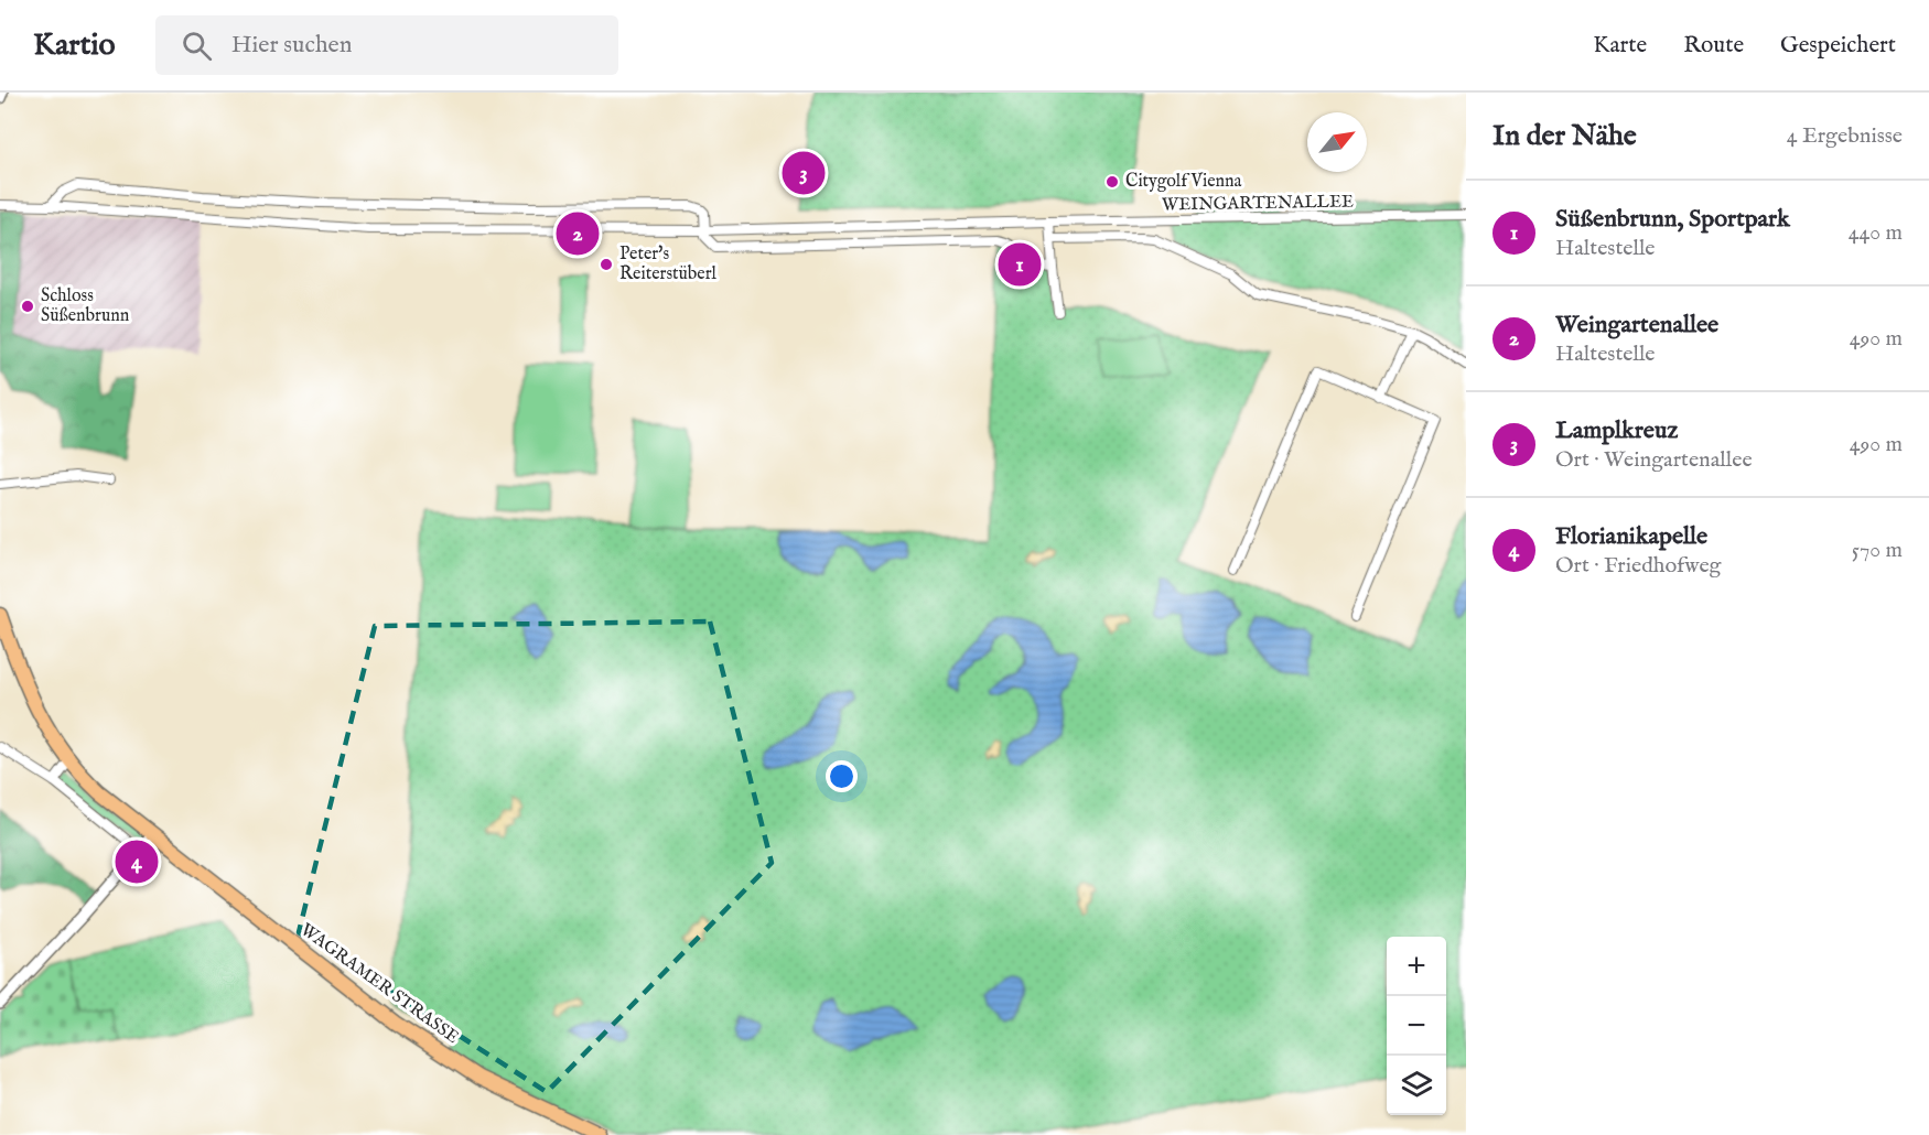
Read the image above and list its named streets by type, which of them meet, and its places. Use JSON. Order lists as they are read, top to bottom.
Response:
{
  "streets": {
    "main road": ["WAGRAMER STRASSE"],
    "street": ["WEINGARTENALLEE"]
  },
  "places": ["Citygolf Vienna", "Peter's Reiterstüberl", "Schloss Süßenbrunn"],
  "north": "top right",
  "page": {
    "header": "Kartio",
    "search": "Hier suchen",
    "nav": ["Karte", "Route", "Gespeichert"],
    "heading": ["In der Nähe", "4 Ergebnisse"],
    "pins": [
      "3",
      "2",
      "1",
      "4"
    ],
    "list": [
      {
        "mark": "1",
        "name": "Süßenbrunn, Sportpark",
        "note": "Haltestelle",
        "value": "440 m"
      },
      {
        "mark": "2",
        "name": "Weingartenallee",
        "note": "Haltestelle",
        "value": "490 m"
      },
      {
        "mark": "3",
        "name": "Lamplkreuz",
        "note": "Ort · Weingartenallee",
        "value": "490 m"
      },
      {
        "mark": "4",
        "name": "Florianikapelle",
        "note": "Ort · Friedhofweg",
        "value": "570 m"
      }
    ],
    "map_buttons": ["+", "−"]
  }
}
